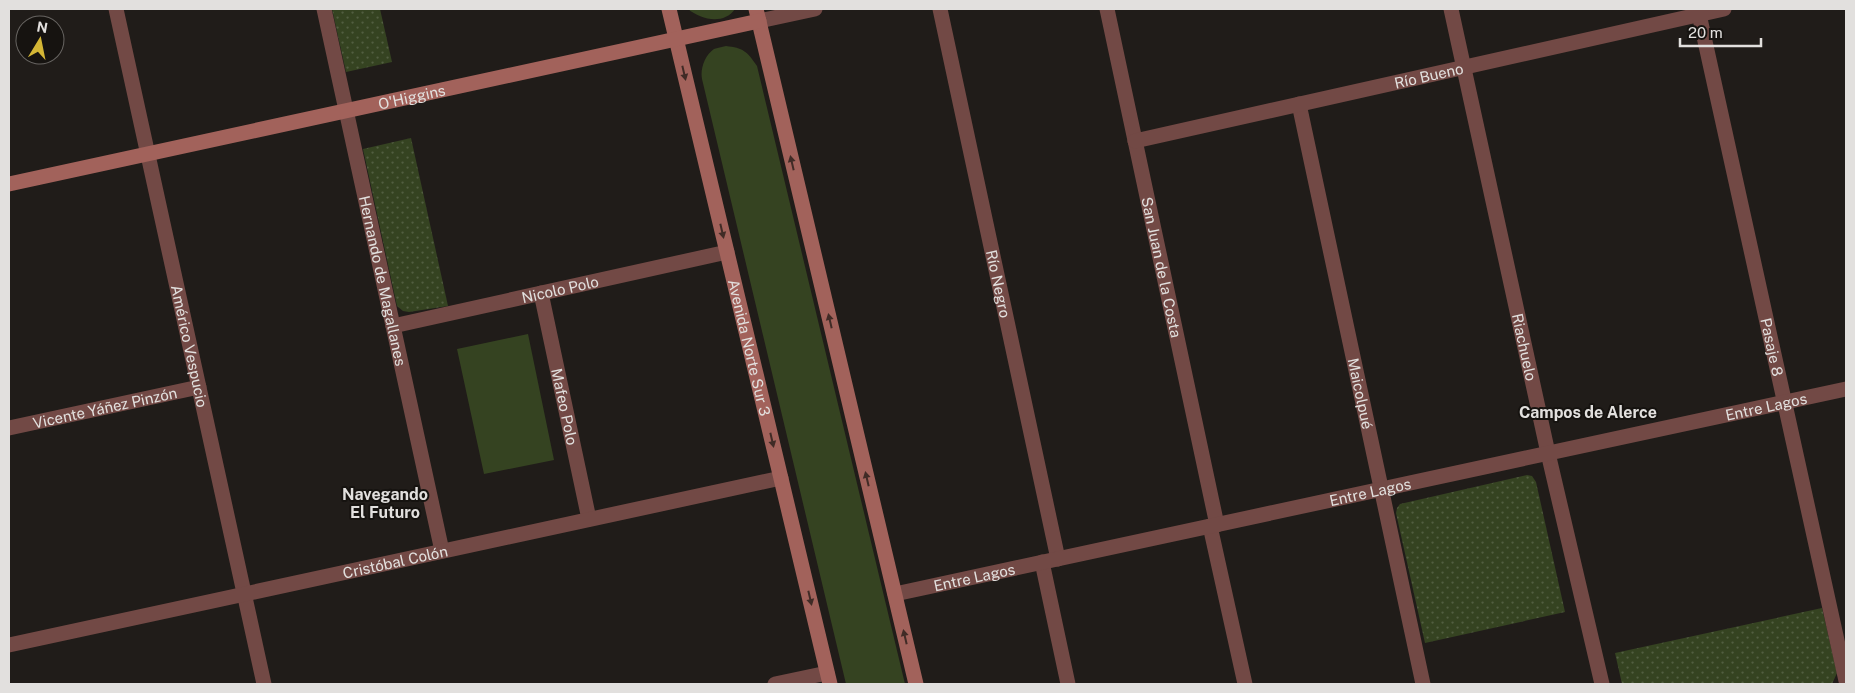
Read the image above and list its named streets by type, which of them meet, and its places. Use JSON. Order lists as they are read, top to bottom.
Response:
{
  "streets": {
    "street": [
      "Río Bueno",
      "O'Higgins",
      "San Juan de la Costa",
      "Hernando de Magallanes",
      "Río Negro",
      "Nicolo Polo",
      "Américo Vespucio",
      "Avenida Norte Sur 3",
      "Riachuelo",
      "Pasaje 8",
      "Maicolpué",
      "Mafeo Polo",
      "Entre Lagos",
      "Vicente Yáñez Pinzón",
      "Cristóbal Colón"
    ]
  },
  "crossings": [
    ["Río Bueno", "San Juan de la Costa"],
    ["Río Bueno", "Riachuelo"],
    ["Río Bueno", "Pasaje 8"],
    ["Río Bueno", "Maicolpué"],
    ["O'Higgins", "Hernando de Magallanes"],
    ["O'Higgins", "Américo Vespucio"],
    ["O'Higgins", "Avenida Norte Sur 3"],
    ["San Juan de la Costa", "Entre Lagos"],
    ["Hernando de Magallanes", "Nicolo Polo"],
    ["Hernando de Magallanes", "Cristóbal Colón"],
    ["Río Negro", "Entre Lagos"],
    ["Nicolo Polo", "Avenida Norte Sur 3"],
    ["Nicolo Polo", "Mafeo Polo"],
    ["Américo Vespucio", "Vicente Yáñez Pinzón"],
    ["Américo Vespucio", "Cristóbal Colón"],
    ["Avenida Norte Sur 3", "Cristóbal Colón"],
    ["Riachuelo", "Entre Lagos"],
    ["Pasaje 8", "Entre Lagos"],
    ["Maicolpué", "Entre Lagos"],
    ["Mafeo Polo", "Cristóbal Colón"]
  ],
  "districts": ["Campos de Alerce", "Navegando El Futuro"],
  "scale_bar": "20 m",
  "north": "top"
}
